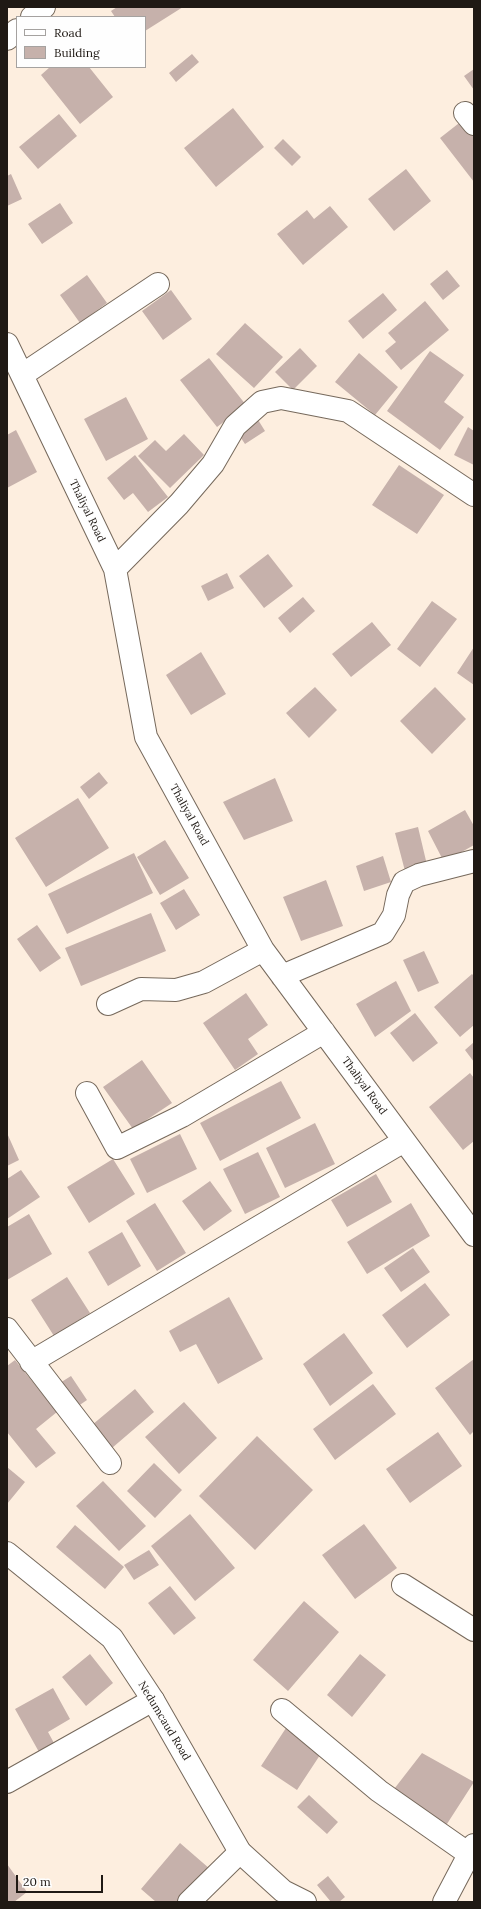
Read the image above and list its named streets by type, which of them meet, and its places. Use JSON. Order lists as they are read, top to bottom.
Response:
{
  "streets": {
    "street": ["Thaliyal Road", "Nedumcaud Road"]
  },
  "legend": ["Road", "Building"],
  "scale_bar": "20 m"
}
